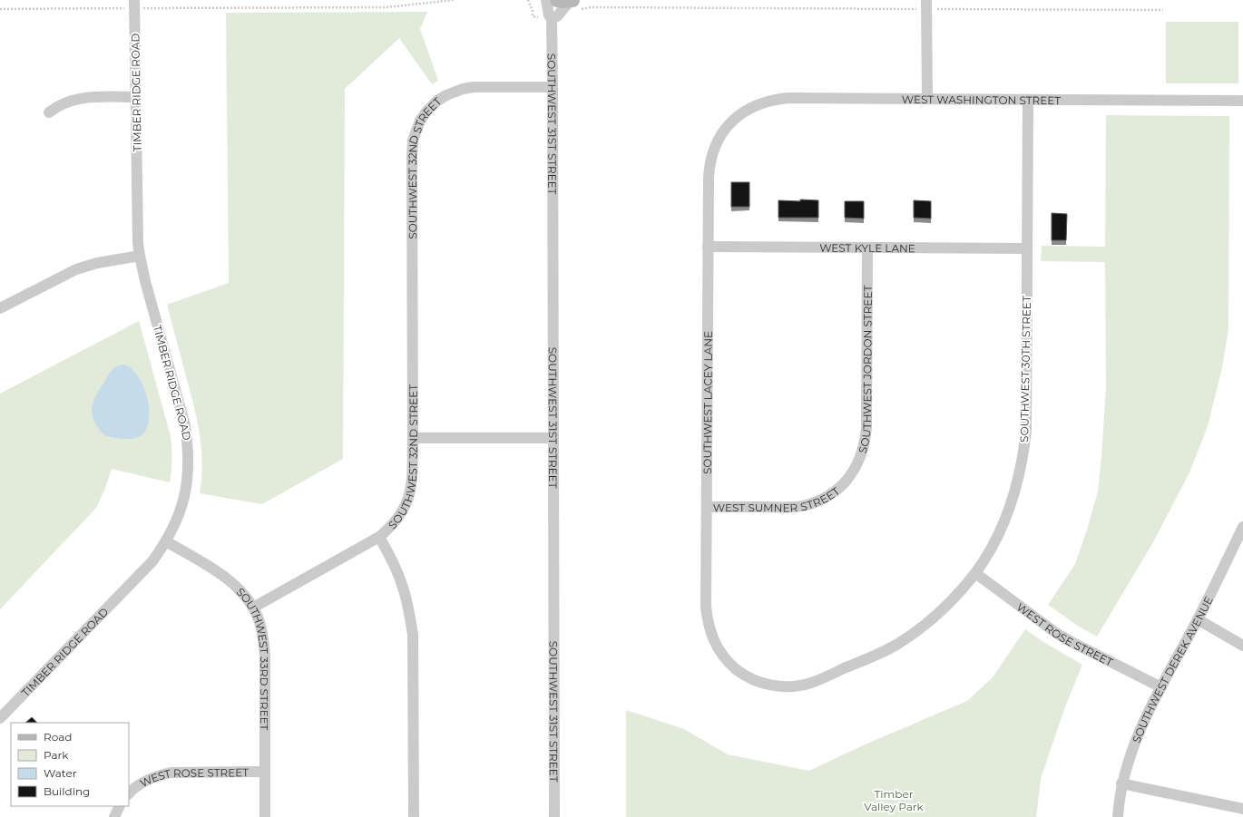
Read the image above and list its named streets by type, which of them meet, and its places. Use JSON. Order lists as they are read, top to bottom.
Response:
{
  "streets": {
    "street": [
      "TIMBER RIDGE ROAD",
      "WEST WASHINGTON STREET",
      "SOUTHWEST 31ST STREET",
      "SOUTHWEST 32ND STREET",
      "WEST KYLE LANE",
      "SOUTHWEST JORDON STREET",
      "SOUTHWEST 30TH STREET",
      "SOUTHWEST LACEY LANE",
      "WEST SUMNER STREET",
      "WEST ROSE STREET",
      "SOUTHWEST 33RD STREET",
      "SOUTHWEST DEREK AVENUE"
    ]
  },
  "crossings": [
    ["TIMBER RIDGE ROAD", "SOUTHWEST 33RD STREET"],
    ["WEST WASHINGTON STREET", "SOUTHWEST 30TH STREET"],
    ["WEST WASHINGTON STREET", "SOUTHWEST LACEY LANE"],
    ["SOUTHWEST 31ST STREET", "SOUTHWEST 32ND STREET"],
    ["WEST KYLE LANE", "SOUTHWEST JORDON STREET"],
    ["WEST KYLE LANE", "SOUTHWEST 30TH STREET"],
    ["WEST KYLE LANE", "SOUTHWEST LACEY LANE"],
    ["SOUTHWEST JORDON STREET", "WEST SUMNER STREET"],
    ["SOUTHWEST 30TH STREET", "SOUTHWEST LACEY LANE"],
    ["SOUTHWEST 30TH STREET", "WEST ROSE STREET"],
    ["SOUTHWEST LACEY LANE", "WEST SUMNER STREET"],
    ["WEST ROSE STREET", "SOUTHWEST 33RD STREET"],
    ["WEST ROSE STREET", "SOUTHWEST DEREK AVENUE"]
  ],
  "parks": ["Timber Valley Park"],
  "legend": [
    "Road",
    "Park",
    "Water",
    "Building"
  ]
}
